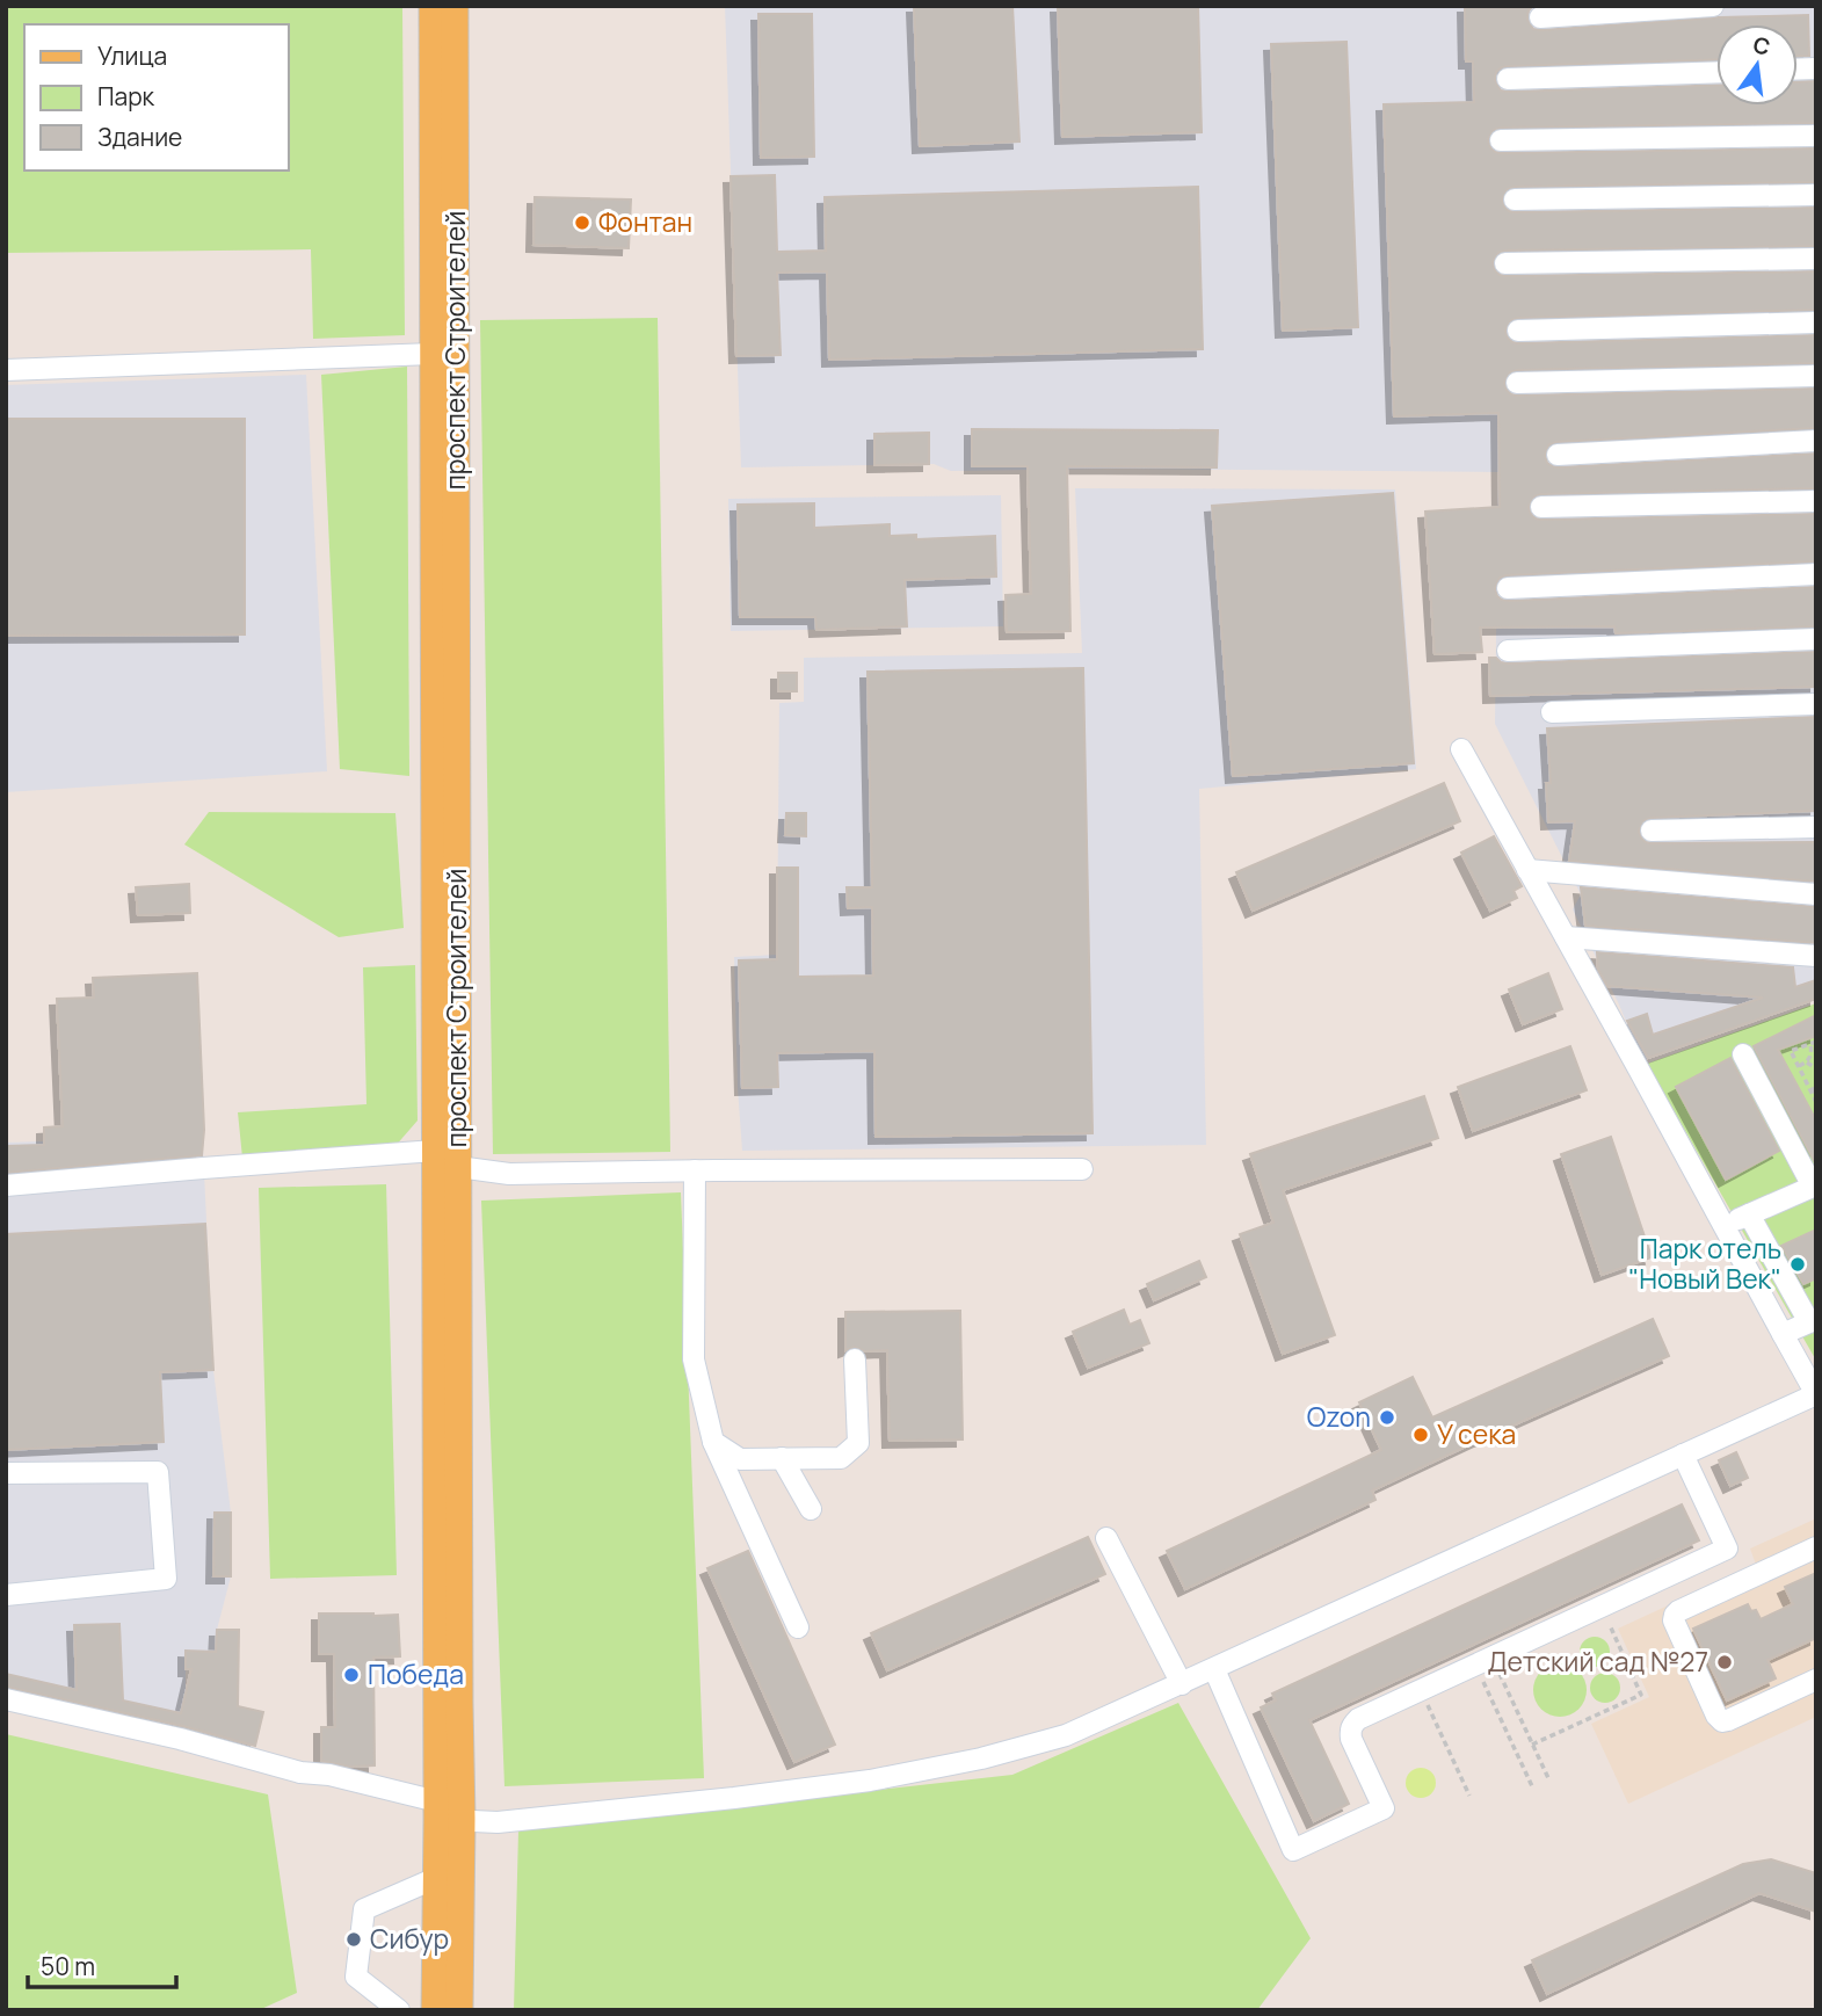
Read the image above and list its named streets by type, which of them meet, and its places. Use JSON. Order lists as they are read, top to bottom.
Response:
{
  "streets": {
    "main road": ["проспект Строителей"]
  },
  "places": [
    "Фонтан",
    "Парк отель \"Новый Век\"",
    "Ozon",
    "У сека",
    "Детский сад №27",
    "Победа",
    "Сибур"
  ],
  "legend": ["Улица", "Парк", "Здание"],
  "scale_bar": "50 m",
  "north": "top"
}
